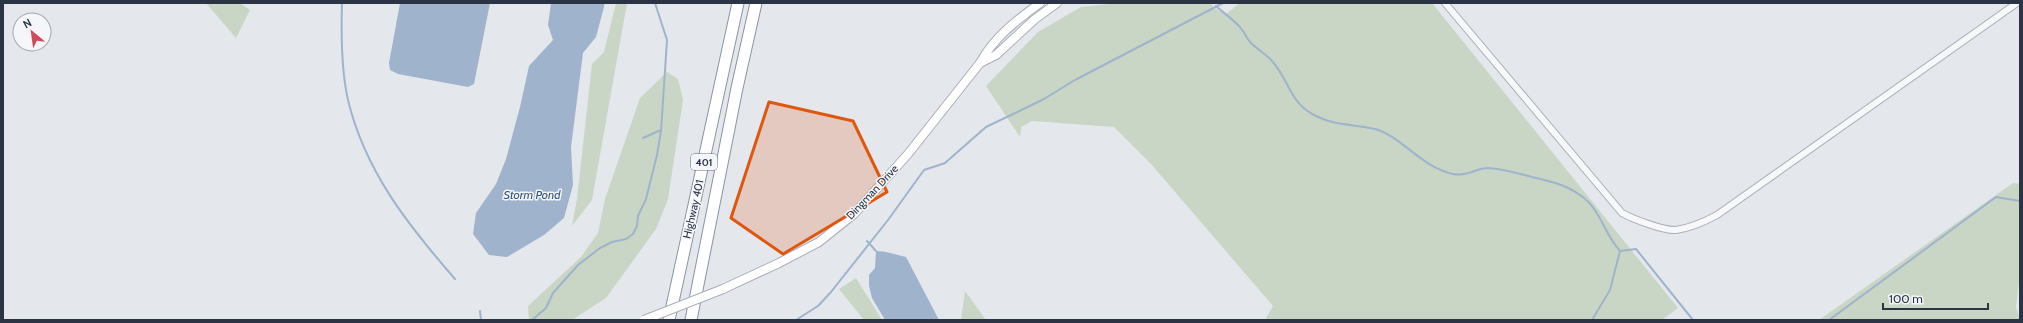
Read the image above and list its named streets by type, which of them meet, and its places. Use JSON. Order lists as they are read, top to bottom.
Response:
{
  "streets": {
    "highway": ["401", "Highway 401"],
    "main road": ["Dingman Drive"]
  },
  "water": ["Storm Pond"],
  "scale_bar": "100 m",
  "north": "top left"
}
